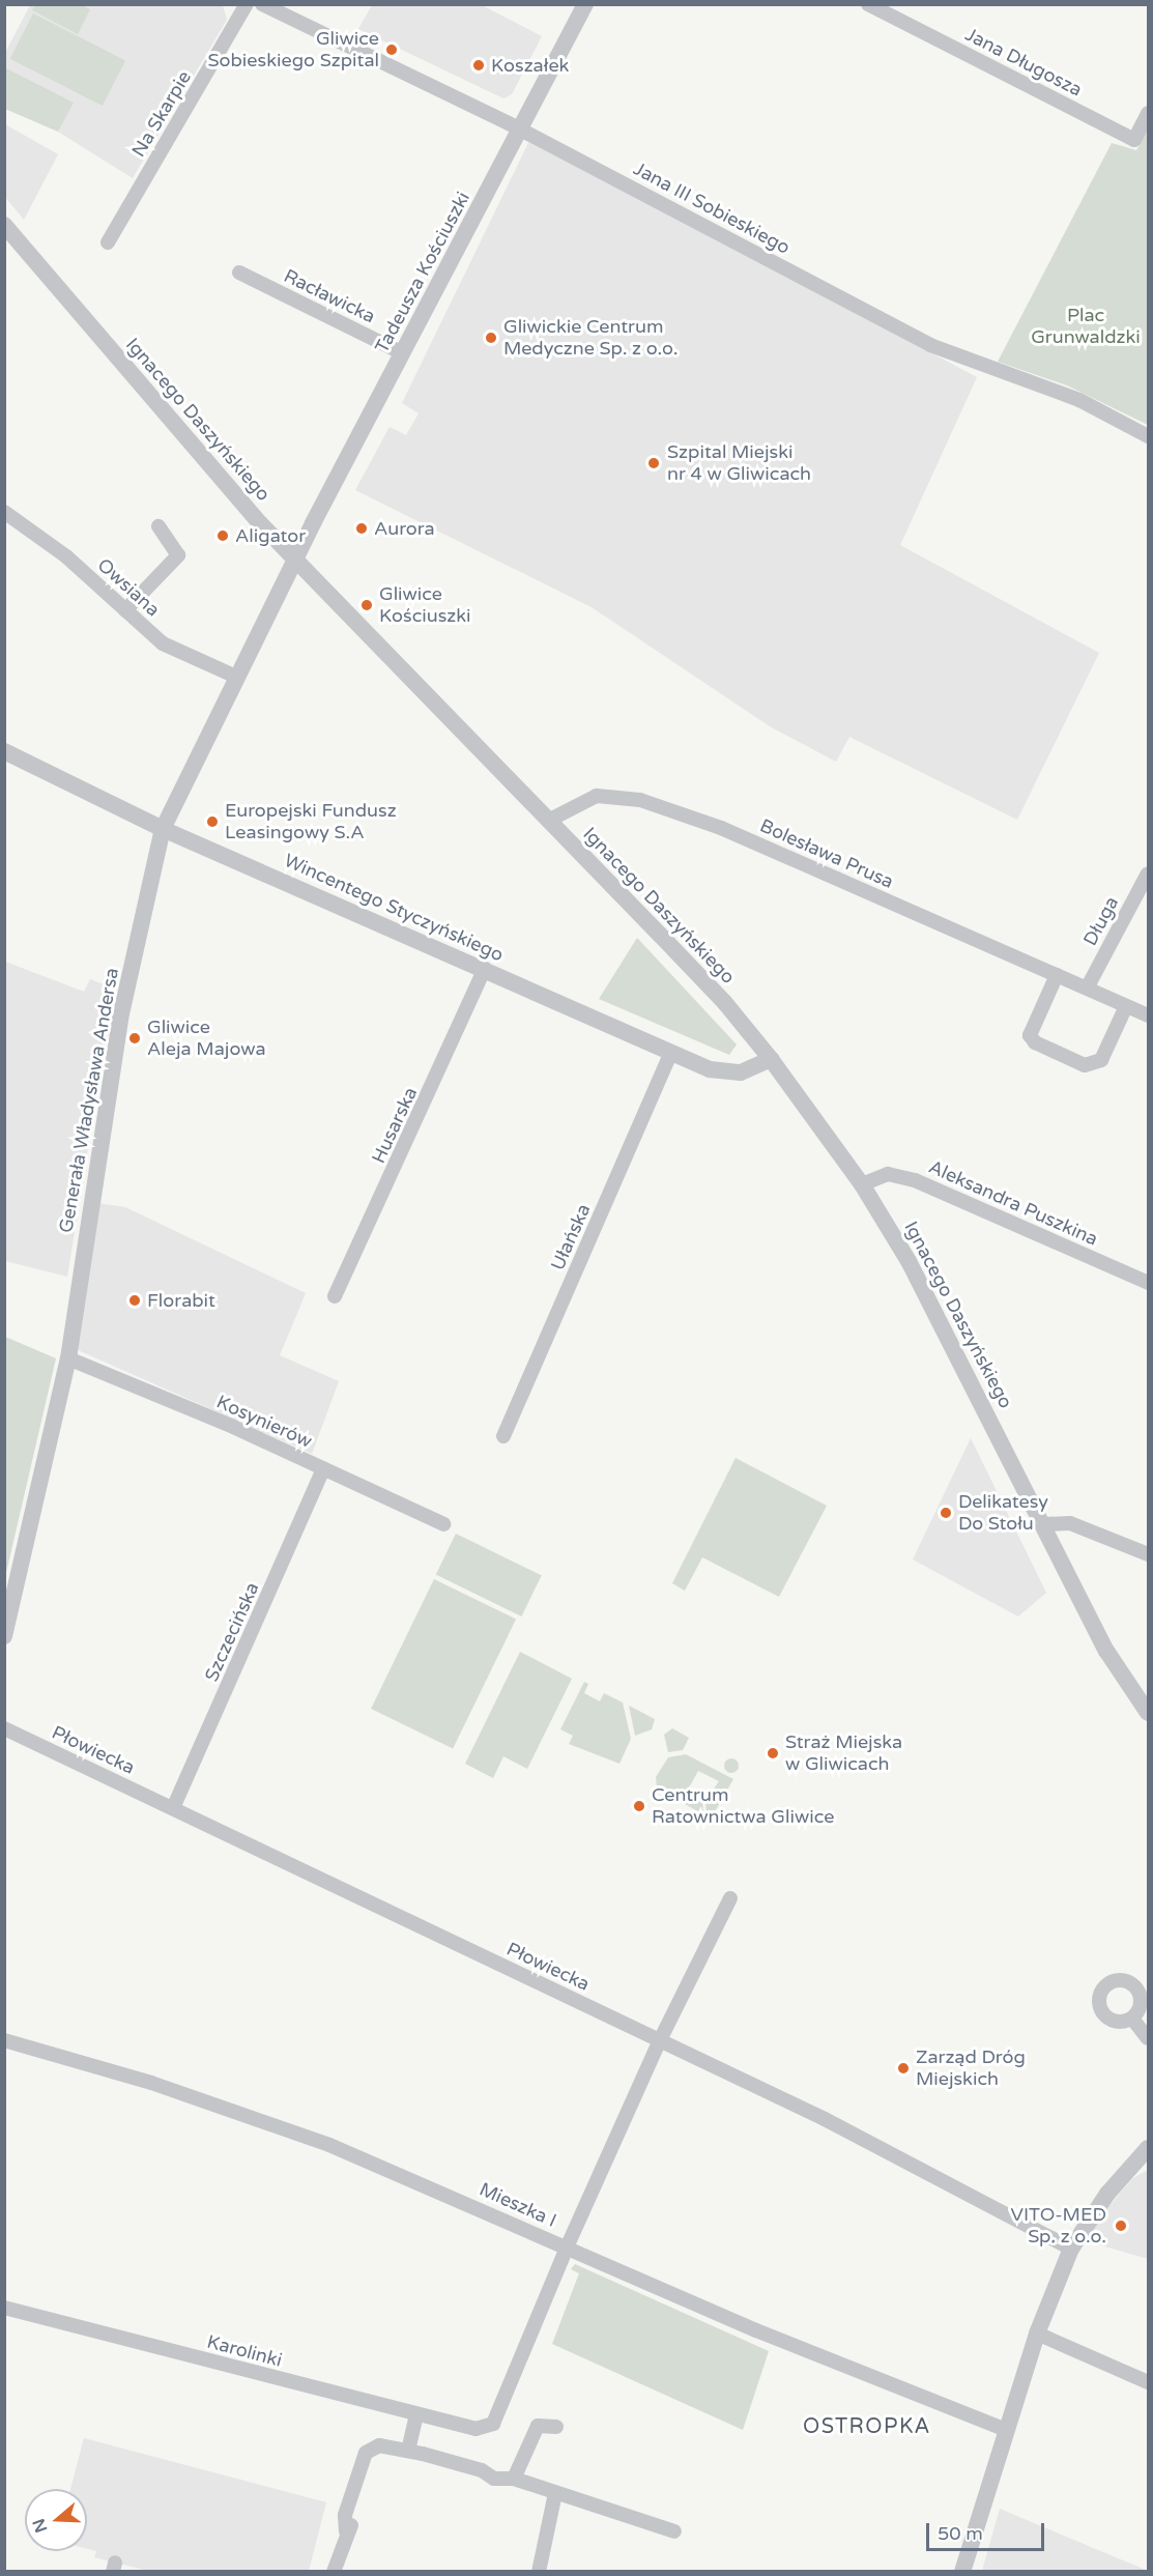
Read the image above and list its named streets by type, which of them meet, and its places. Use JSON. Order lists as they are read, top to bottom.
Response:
{
  "streets": {
    "street": [
      "Jana Długosza",
      "Na Skarpie",
      "Jana III Sobieskiego",
      "Tadeusza Kościuszki",
      "Racławicka",
      "Ignacego Daszyńskiego",
      "Owsiana",
      "Bolesława Prusa",
      "Wincentego Styczyńskiego",
      "Długa",
      "Generała Władysława Andersa",
      "Husarska",
      "Aleksandra Puszkina",
      "Ułańska",
      "Kosynierów",
      "Szczecińska",
      "Płowiecka",
      "Mieszka I",
      "Karolinki"
    ]
  },
  "crossings": [
    ["Jana III Sobieskiego", "Tadeusza Kościuszki"],
    ["Tadeusza Kościuszki", "Racławicka"],
    ["Tadeusza Kościuszki", "Ignacego Daszyńskiego"],
    ["Tadeusza Kościuszki", "Generała Władysława Andersa"],
    ["Ignacego Daszyńskiego", "Bolesława Prusa"],
    ["Ignacego Daszyńskiego", "Wincentego Styczyńskiego"],
    ["Ignacego Daszyńskiego", "Generała Władysława Andersa"],
    ["Ignacego Daszyńskiego", "Aleksandra Puszkina"],
    ["Owsiana", "Generała Władysława Andersa"],
    ["Bolesława Prusa", "Długa"],
    ["Wincentego Styczyńskiego", "Generała Władysława Andersa"],
    ["Wincentego Styczyńskiego", "Husarska"],
    ["Wincentego Styczyńskiego", "Ułańska"],
    ["Generała Władysława Andersa", "Kosynierów"],
    ["Kosynierów", "Szczecińska"],
    ["Szczecińska", "Płowiecka"],
    ["Mieszka I", "Karolinki"]
  ],
  "districts": ["OSTROPKA"],
  "parks": ["Plac Grunwaldzki"],
  "places": [
    "Gliwice Sobieskiego Szpital",
    "Koszałek",
    "Gliwickie Centrum Medyczne Sp. z o.o.",
    "Szpital Miejski nr 4 w Gliwicach",
    "Aurora",
    "Aligator",
    "Gliwice Kościuszki",
    "Europejski Fundusz Leasingowy S.A",
    "Gliwice Aleja Majowa",
    "Florabit",
    "Delikatesy Do Stołu",
    "Straż Miejska w Gliwicach",
    "Centrum Ratownictwa Gliwice",
    "Zarząd Dróg Miejskich",
    "VITO-MED Sp. z o.o."
  ],
  "scale_bar": "50 m",
  "north": "left"
}
